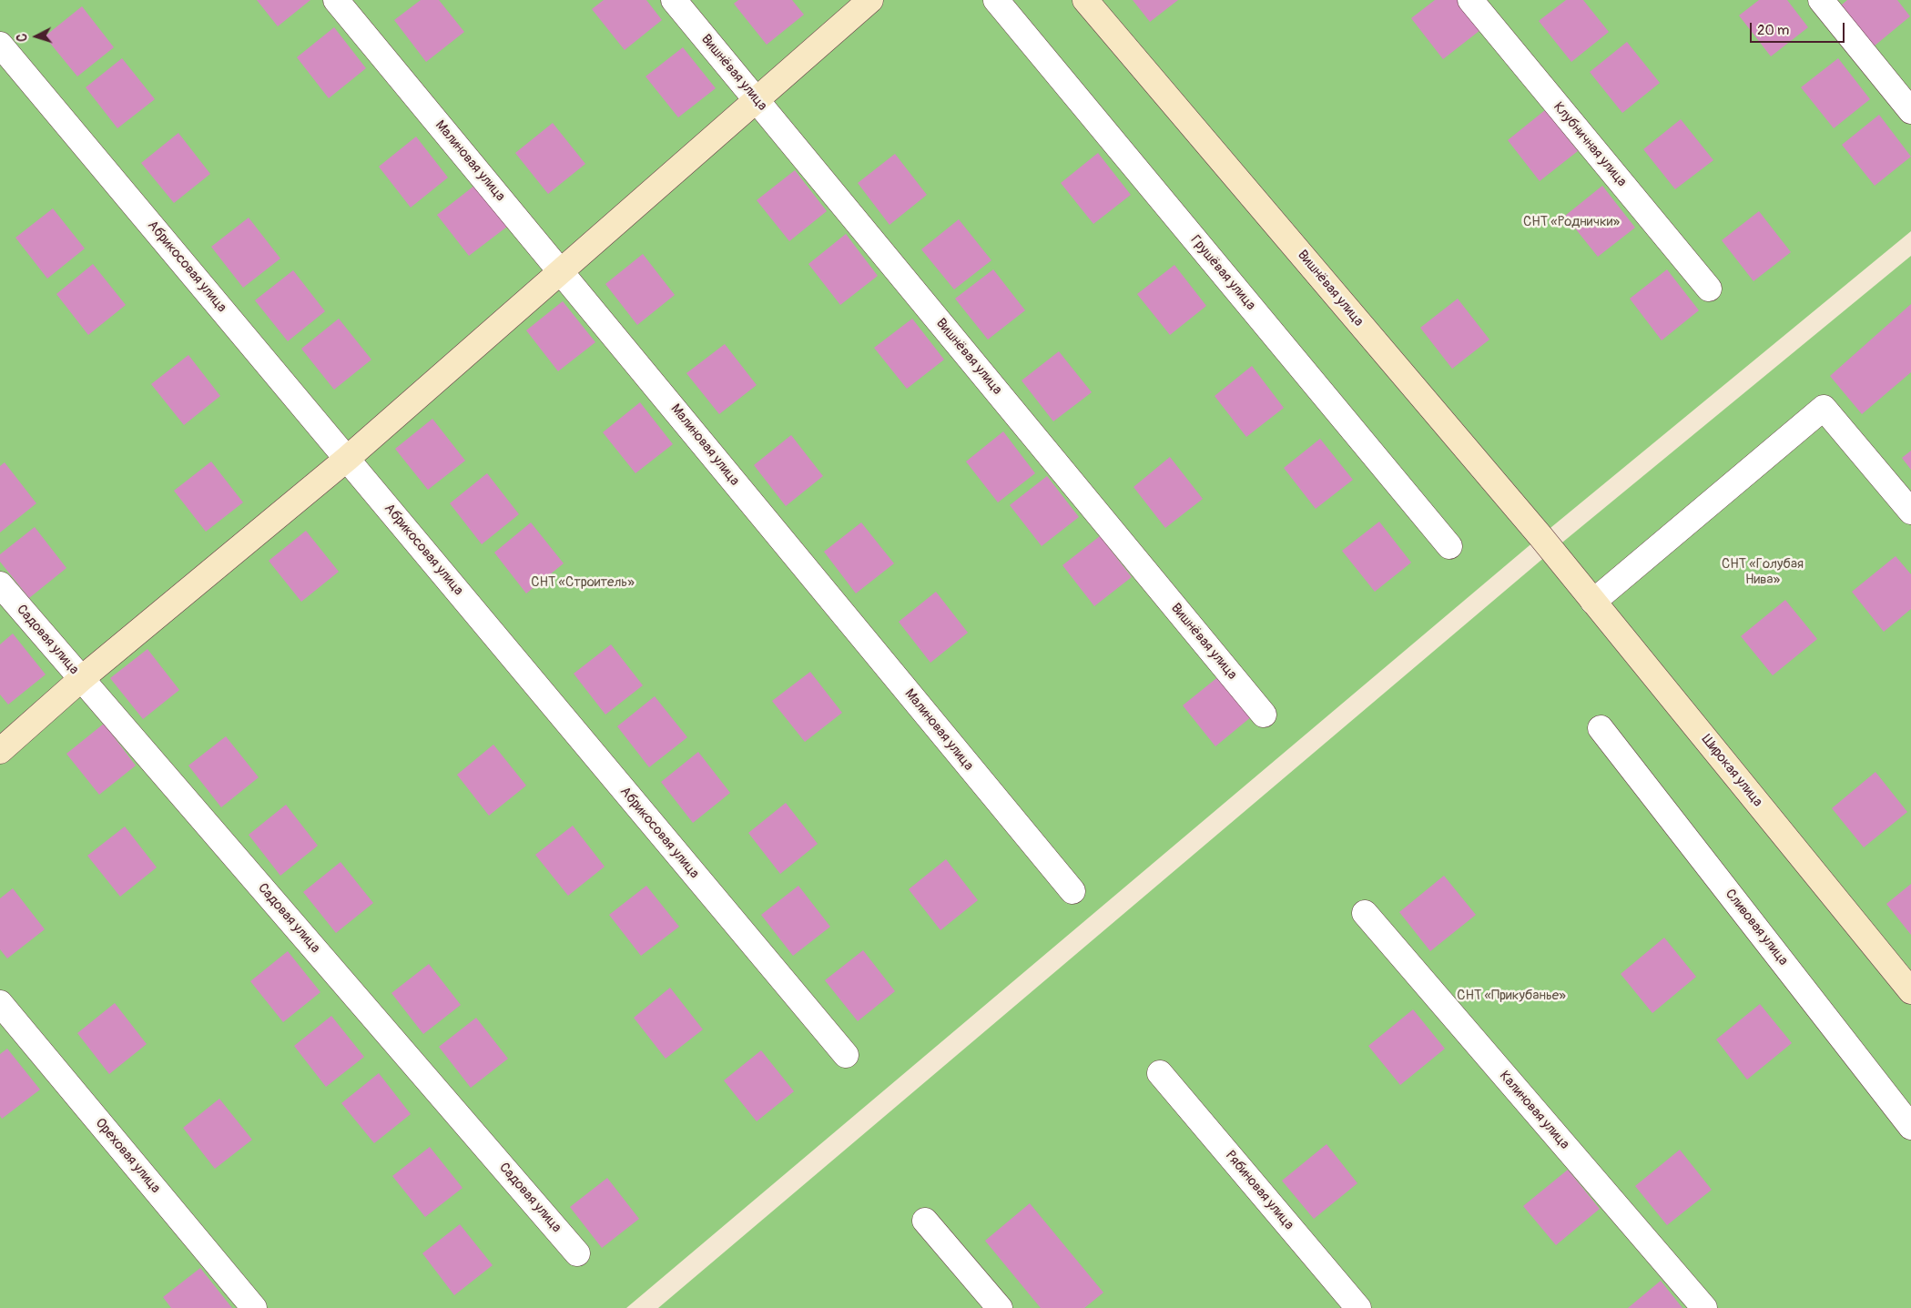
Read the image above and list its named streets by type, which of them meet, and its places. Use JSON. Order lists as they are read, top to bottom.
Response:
{
  "streets": {
    "street": [
      "Вишнёвая улица",
      "Клубничная улица",
      "Малиновая улица",
      "Абрикосовая улица",
      "Грушёвая улица",
      "Садовая улица",
      "Широкая улица",
      "Сливовая улица",
      "Калиновая улица",
      "Ореховая улица",
      "Рябиновая улица"
    ]
  },
  "crossings": [
    ["Вишнёвая улица", "Широкая улица"]
  ],
  "parks": [
    "СНТ «Роднички»",
    "СНТ «Голубая Нива»",
    "СНТ «Строитель»",
    "СНТ «Прикубанье»"
  ],
  "scale_bar": "20 m",
  "north": "left"
}
